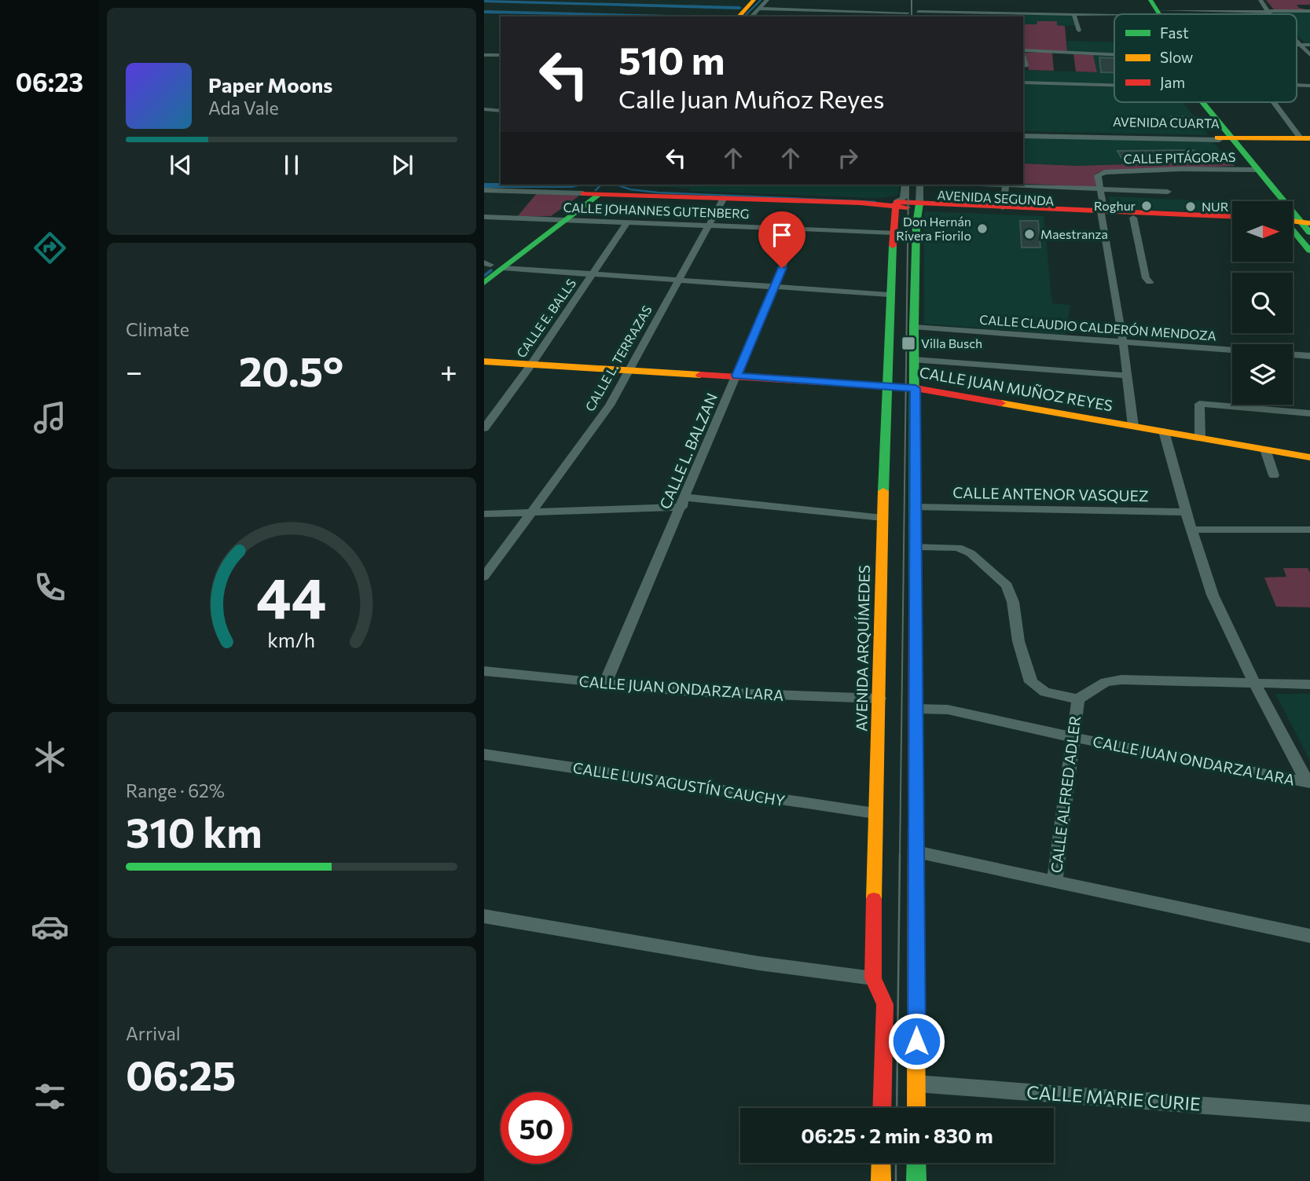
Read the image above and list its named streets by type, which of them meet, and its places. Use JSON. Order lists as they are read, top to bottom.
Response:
{
  "streets": {
    "main road": [
      "AVENIDA CUARTA",
      "AVENIDA SEGUNDA",
      "CALLE JUAN MUÑOZ REYES",
      "AVENIDA ARQUÍMEDES"
    ],
    "street": [
      "CALLE PITÁGORAS",
      "CALLE JOHANNES GUTENBERG",
      "CALLE E. BALLS",
      "CALLE CLAUDIO CALDERÓN MENDOZA",
      "CALLE L. TERRAZAS",
      "CALLE L. BALZAN",
      "CALLE ANTENOR VASQUEZ",
      "CALLE JUAN ONDARZA LARA",
      "CALLE LUIS AGUSTÍN CAUCHY",
      "CALLE ALFRED ADLER",
      "CALLE MARIE CURIE"
    ]
  },
  "crossings": [
    ["AVENIDA SEGUNDA", "CALLE L. TERRAZAS"],
    ["AVENIDA SEGUNDA", "AVENIDA ARQUÍMEDES"],
    ["CALLE JOHANNES GUTENBERG", "CALLE E. BALLS"],
    ["CALLE JOHANNES GUTENBERG", "CALLE L. TERRAZAS"],
    ["CALLE JOHANNES GUTENBERG", "CALLE L. BALZAN"],
    ["CALLE JOHANNES GUTENBERG", "AVENIDA ARQUÍMEDES"],
    ["CALLE E. BALLS", "CALLE JUAN MUÑOZ REYES"],
    ["CALLE L. TERRAZAS", "CALLE JUAN MUÑOZ REYES"],
    ["CALLE JUAN MUÑOZ REYES", "CALLE L. BALZAN"],
    ["CALLE JUAN MUÑOZ REYES", "AVENIDA ARQUÍMEDES"],
    ["CALLE L. BALZAN", "CALLE JUAN ONDARZA LARA"],
    ["AVENIDA ARQUÍMEDES", "CALLE JUAN ONDARZA LARA"],
    ["AVENIDA ARQUÍMEDES", "CALLE LUIS AGUSTÍN CAUCHY"],
    ["CALLE JUAN ONDARZA LARA", "CALLE ALFRED ADLER"]
  ],
  "places": {
    "other": [
      "Roghur",
      "NUR",
      "Don Hernán Rivera Fiorilo",
      "Maestranza"
    ],
    "transit": ["Villa Busch"]
  },
  "legend": ["Fast", "Slow", "Jam"],
  "north": "right",
  "page": {
    "tabs": "06:23",
    "turn": ["510 m", "Calle Juan Muñoz Reyes"],
    "song": ["Paper Moons", "Ada Vale"],
    "tile": [
      "Climate",
      ["Range · 62%", "310 km"],
      ["Arrival", "06:25"]
    ],
    "heat": ["−", "20.5°", "+"],
    "limit": "50",
    "trip": "06:25 · 2 min · 830 m",
    "gauge": ["44", "km/h"]
  }
}
